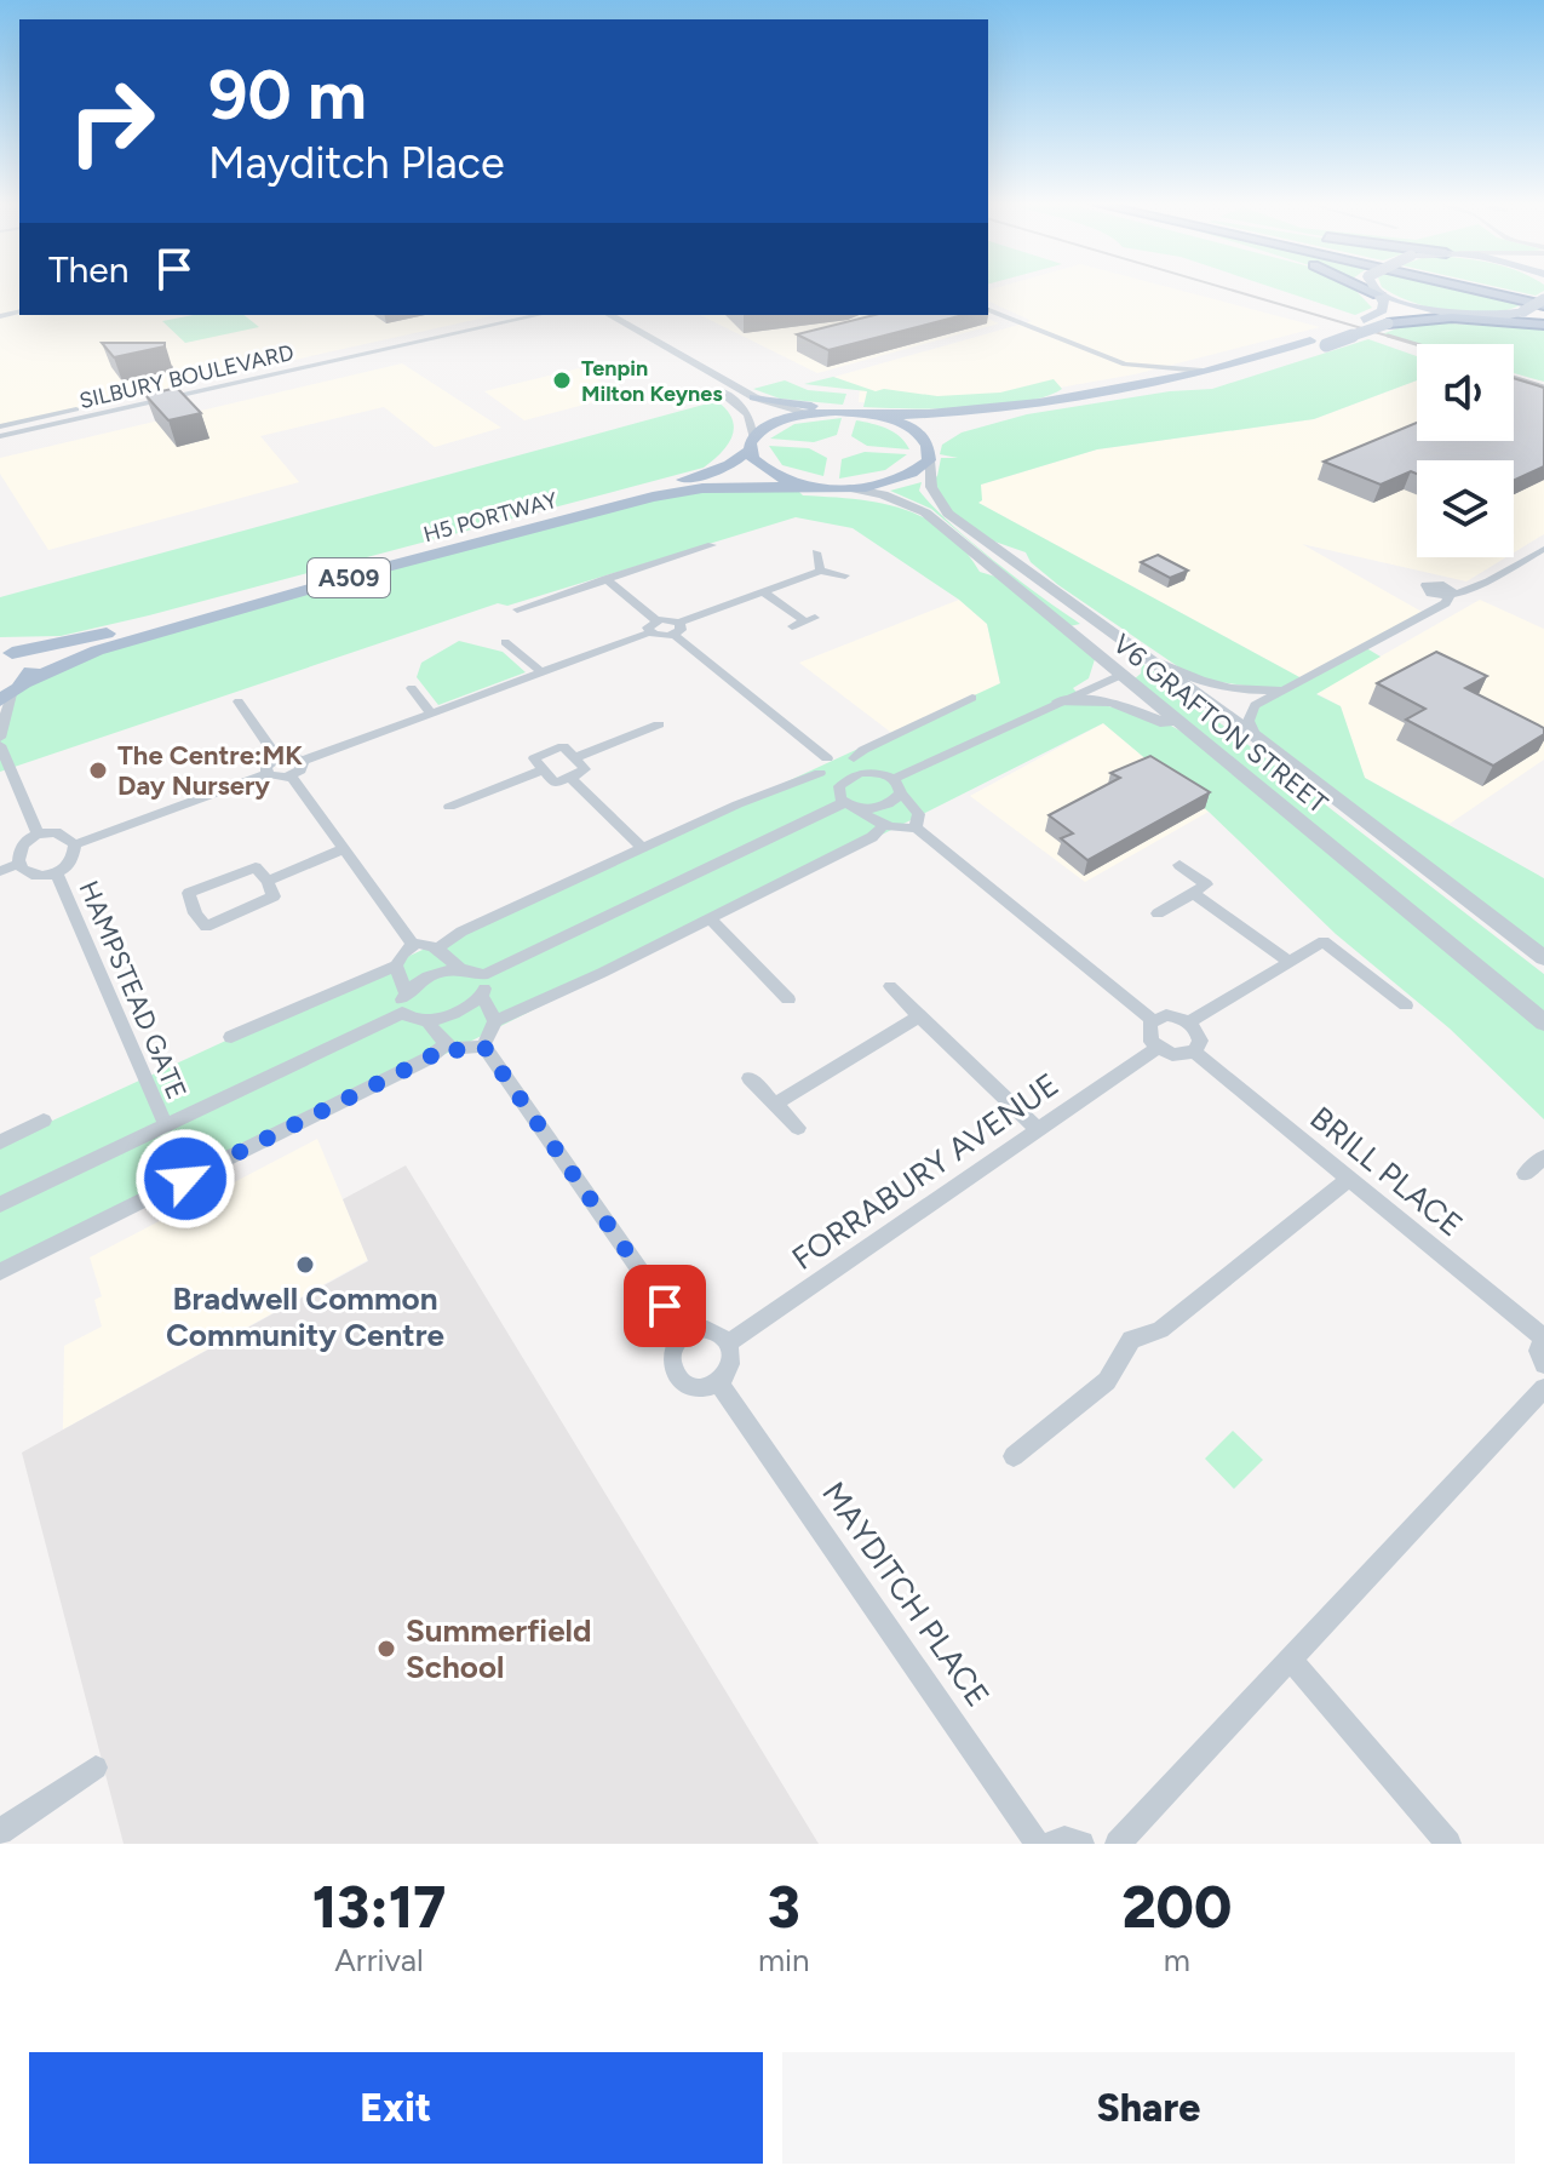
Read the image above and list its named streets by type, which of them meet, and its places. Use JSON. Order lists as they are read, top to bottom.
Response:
{
  "streets": {
    "main road": ["H5 PORTWAY", "A509"],
    "street": [
      "SILBURY BOULEVARD",
      "V6 GRAFTON STREET",
      "HAMPSTEAD GATE",
      "FORRABURY AVENUE",
      "BRILL PLACE",
      "MAYDITCH PLACE"
    ]
  },
  "crossings": [
    ["H5 PORTWAY", "A509"],
    ["A509", "V6 GRAFTON STREET"],
    ["FORRABURY AVENUE", "BRILL PLACE"],
    ["FORRABURY AVENUE", "MAYDITCH PLACE"]
  ],
  "places": [
    "Tenpin Milton Keynes",
    "The Centre:MK Day Nursery",
    "Bradwell Common Community Centre",
    "Summerfield School"
  ],
  "page": {
    "turn": ["90 m", "Mayditch Place"],
    "then": "Then",
    "eta": [
      "13:17",
      "Arrival",
      "3",
      "min",
      "200",
      "m"
    ],
    "buttons": ["Exit", "Share"]
  }
}
